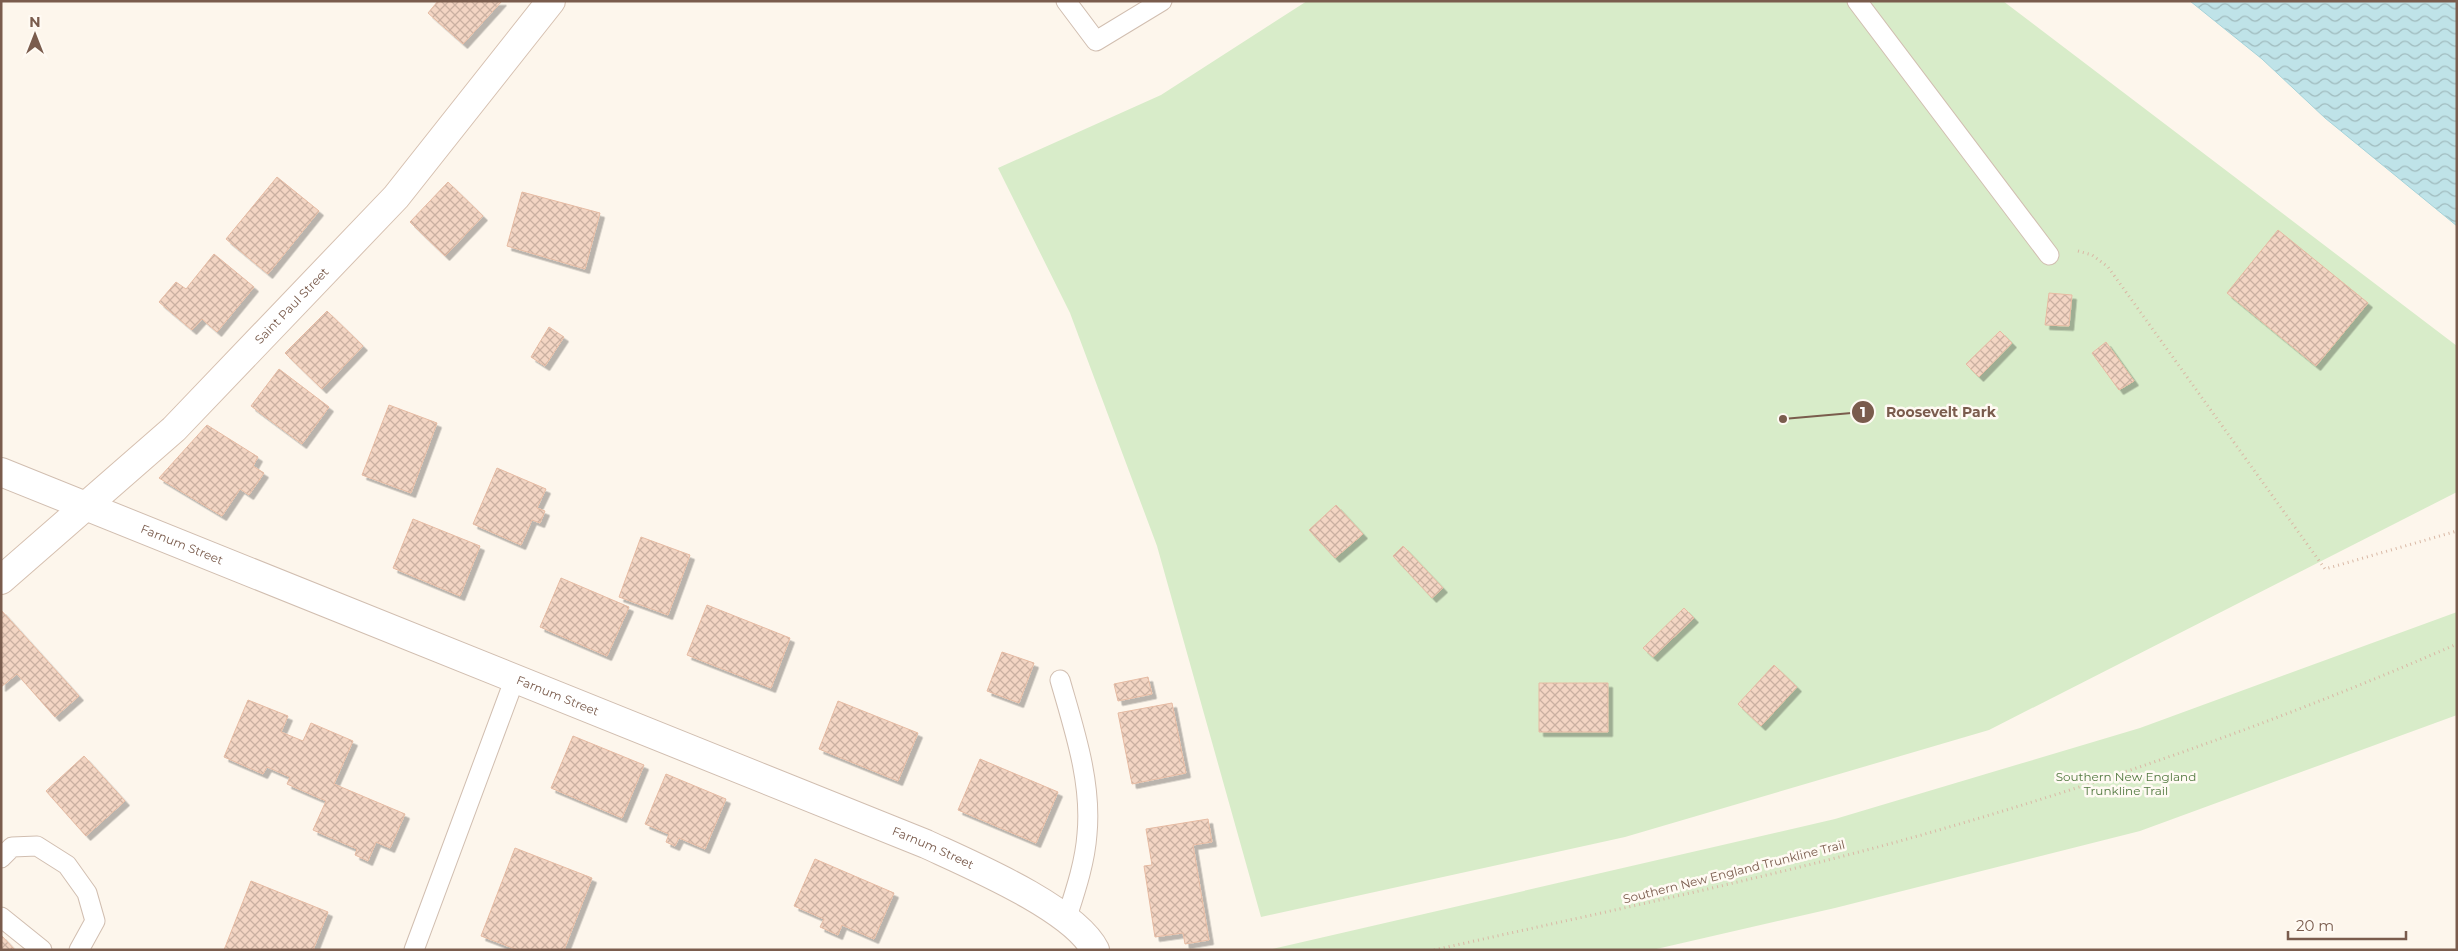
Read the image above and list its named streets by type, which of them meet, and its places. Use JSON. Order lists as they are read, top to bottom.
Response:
{
  "streets": {
    "street": ["Saint Paul Street", "Farnum Street"],
    "path": ["Southern New England Trunkline Trail"]
  },
  "crossings": [
    ["Saint Paul Street", "Farnum Street"]
  ],
  "parks": ["Southern New England Trunkline Trail"],
  "places": ["Roosevelt Park"],
  "scale_bar": "20 m",
  "north": "top"
}
